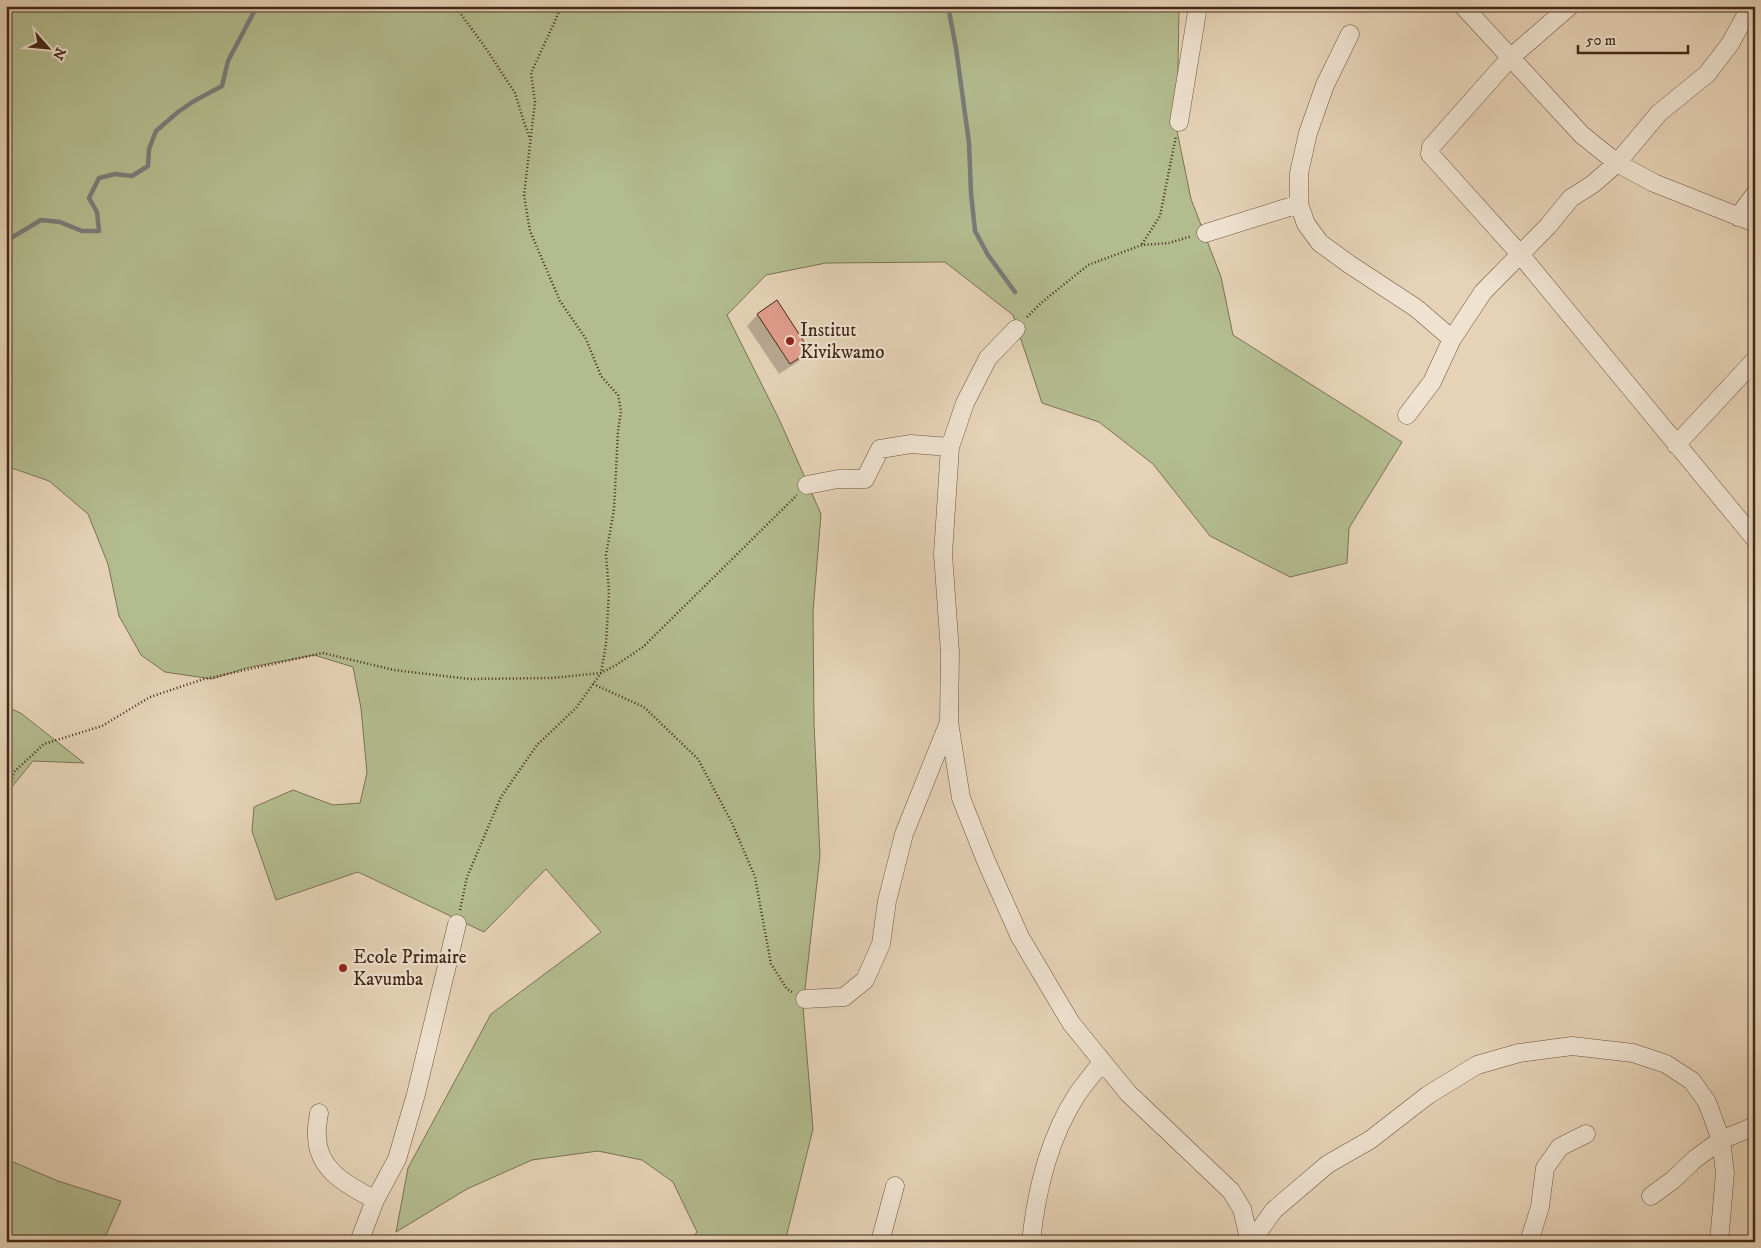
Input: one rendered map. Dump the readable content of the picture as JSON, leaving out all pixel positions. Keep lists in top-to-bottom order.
{
  "places": ["Institut Kivikwamo", "Ecole Primaire Kavumba"],
  "scale_bar": "50 m",
  "north": "bottom right"
}
